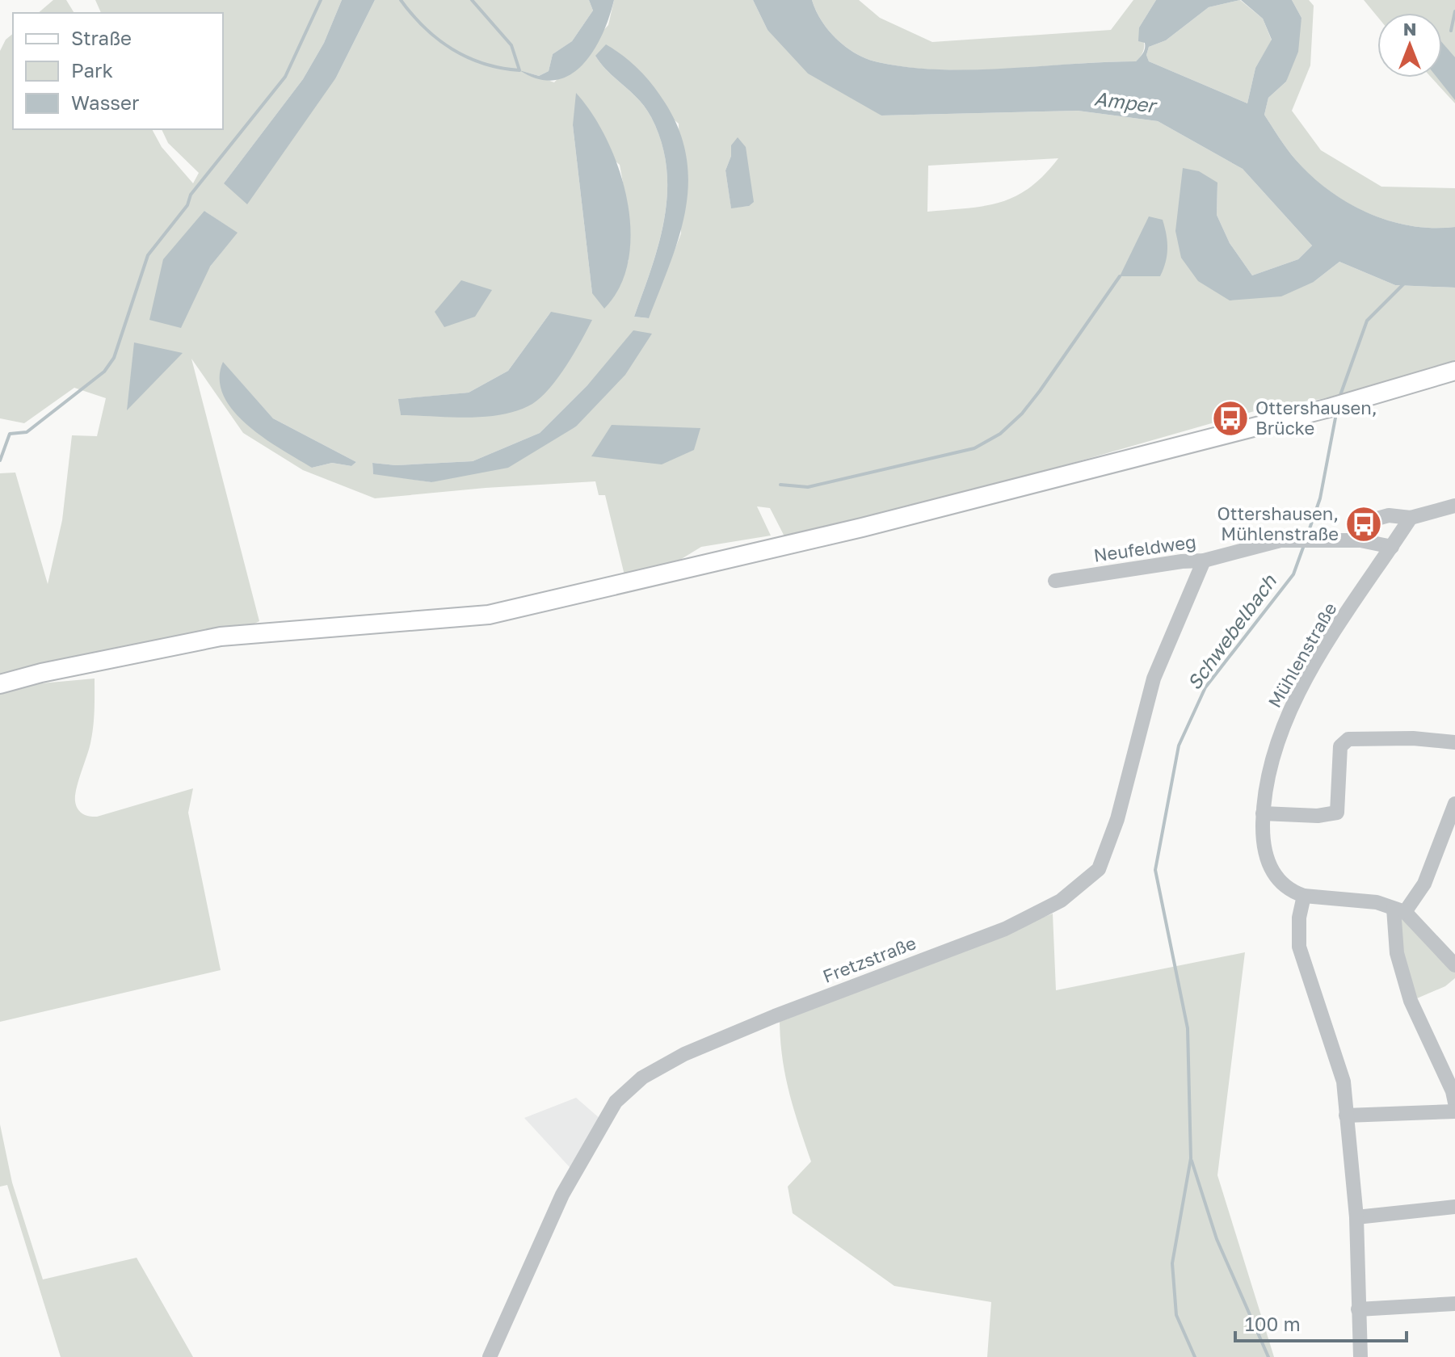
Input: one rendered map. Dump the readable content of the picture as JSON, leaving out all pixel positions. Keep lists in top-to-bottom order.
{
  "streets": {
    "street": ["Neufeldweg", "Mühlenstraße", "Fretzstraße"]
  },
  "crossings": [
    ["Neufeldweg", "Mühlenstraße"],
    ["Neufeldweg", "Fretzstraße"]
  ],
  "water": ["Amper", "Schwebelbach"],
  "places": {
    "bus stop": ["Ottershausen, Brücke", "Ottershausen, Mühlenstraße"]
  },
  "legend": ["Straße", "Park", "Wasser"],
  "scale_bar": "100 m",
  "north": "top"
}
